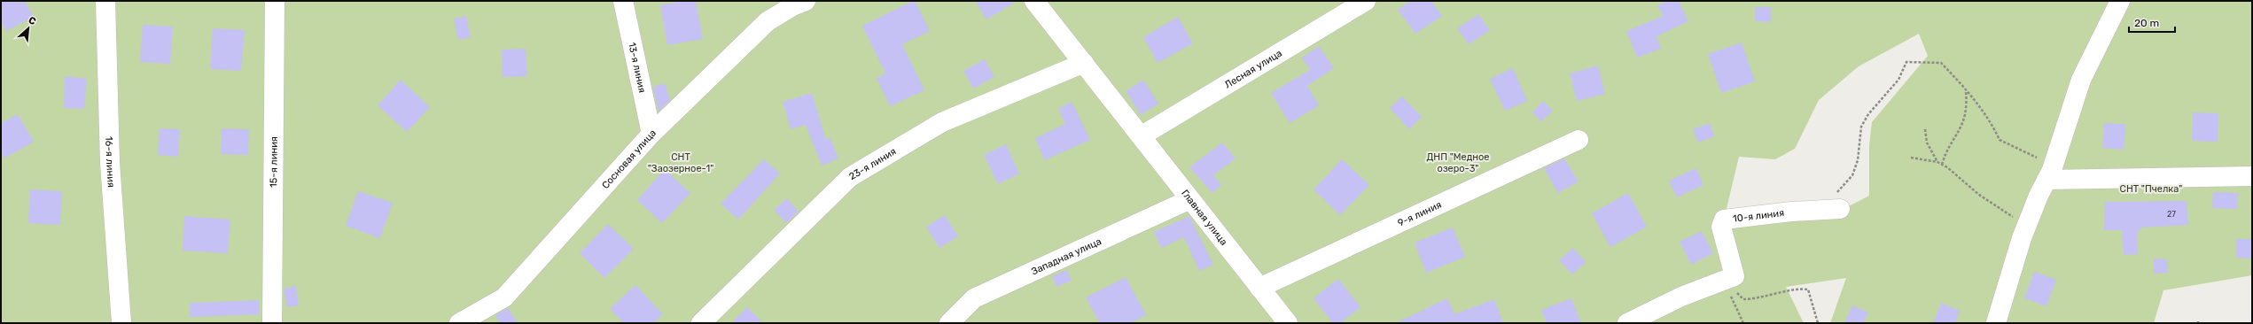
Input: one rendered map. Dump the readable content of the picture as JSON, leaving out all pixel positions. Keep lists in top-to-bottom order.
{
  "streets": {
    "street": [
      "13-я линия",
      "Лесная улица",
      "Сосновая улица",
      "16-я линия",
      "15-я линия",
      "23-я линия",
      "9-я линия",
      "10-я линия",
      "Главная улица",
      "Западная улица"
    ]
  },
  "crossings": [
    ["13-я линия", "Сосновая улица"],
    ["Лесная улица", "Главная улица"],
    ["23-я линия", "Главная улица"],
    ["9-я линия", "Главная улица"],
    ["Главная улица", "Западная улица"]
  ],
  "parks": ["СНТ \"Заозерное-1\"", "ДНП \"Медное озеро-3\"", "СНТ \"Пчелка\""],
  "house_numbers": ["27"],
  "scale_bar": "20 m",
  "north": "top right"
}
